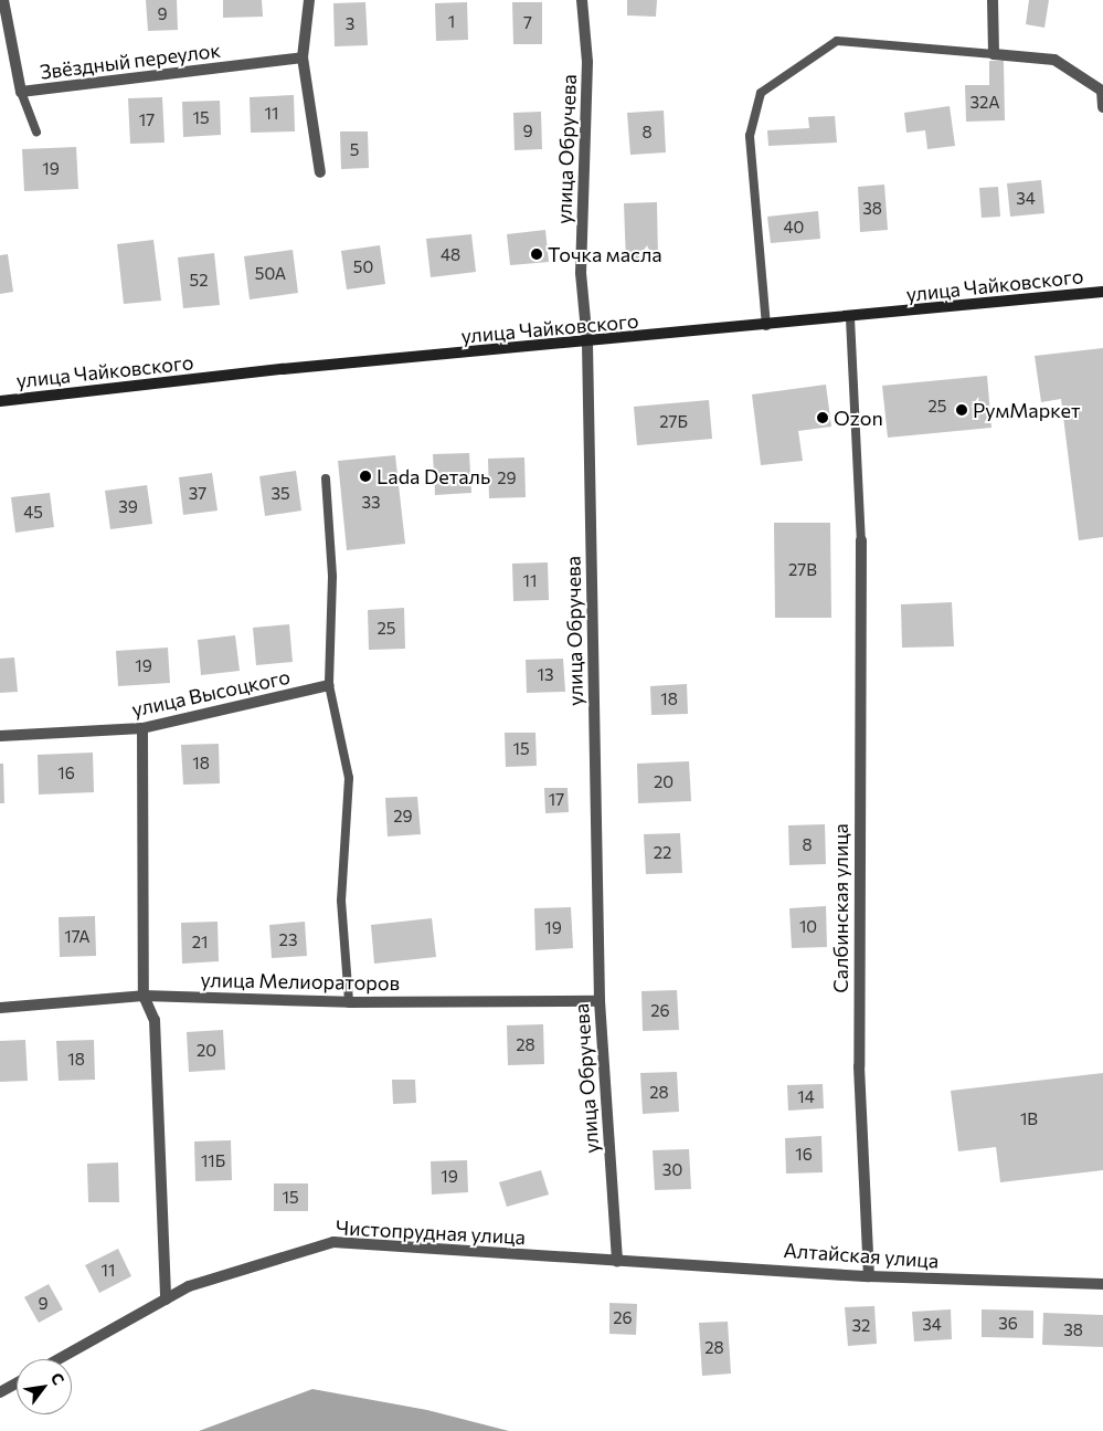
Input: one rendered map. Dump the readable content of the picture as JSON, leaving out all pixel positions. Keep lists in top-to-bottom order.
{
  "streets": {
    "main road": ["улица Чайковского"],
    "street": [
      "Звёздный переулок",
      "улица Обручева",
      "улица Высоцкого",
      "Салбинская улица",
      "улица Мелиораторов",
      "Чистопрудная улица",
      "Алтайская улица"
    ]
  },
  "crossings": [
    ["улица Обручева", "улица Чайковского"],
    ["улица Обручева", "улица Мелиораторов"],
    ["улица Обручева", "Чистопрудная улица"],
    ["улица Обручева", "Алтайская улица"],
    ["Салбинская улица", "Алтайская улица"],
    ["Чистопрудная улица", "Алтайская улица"]
  ],
  "places": [
    "Точка масла",
    "РумМаркет",
    "Ozon",
    "Lada Dеталь"
  ],
  "house_numbers": [
    "9",
    "1",
    "7",
    "3",
    "32А",
    "11",
    "15",
    "17",
    "9",
    "8",
    "5",
    "19",
    "34",
    "38",
    "40",
    "48",
    "50",
    "50А",
    "52",
    "25",
    "27Б",
    "29",
    "37",
    "35",
    "33",
    "39",
    "45",
    "27В",
    "11",
    "25",
    "19",
    "13",
    "18",
    "15",
    "18",
    "16",
    "20",
    "17",
    "29",
    "8",
    "22",
    "10",
    "19",
    "17А",
    "23",
    "21",
    "26",
    "28",
    "20",
    "18",
    "28",
    "14",
    "1В",
    "16",
    "11Б",
    "30",
    "19",
    "15",
    "11",
    "9",
    "26",
    "36",
    "34",
    "32",
    "38",
    "28"
  ],
  "north": "top right"
}
